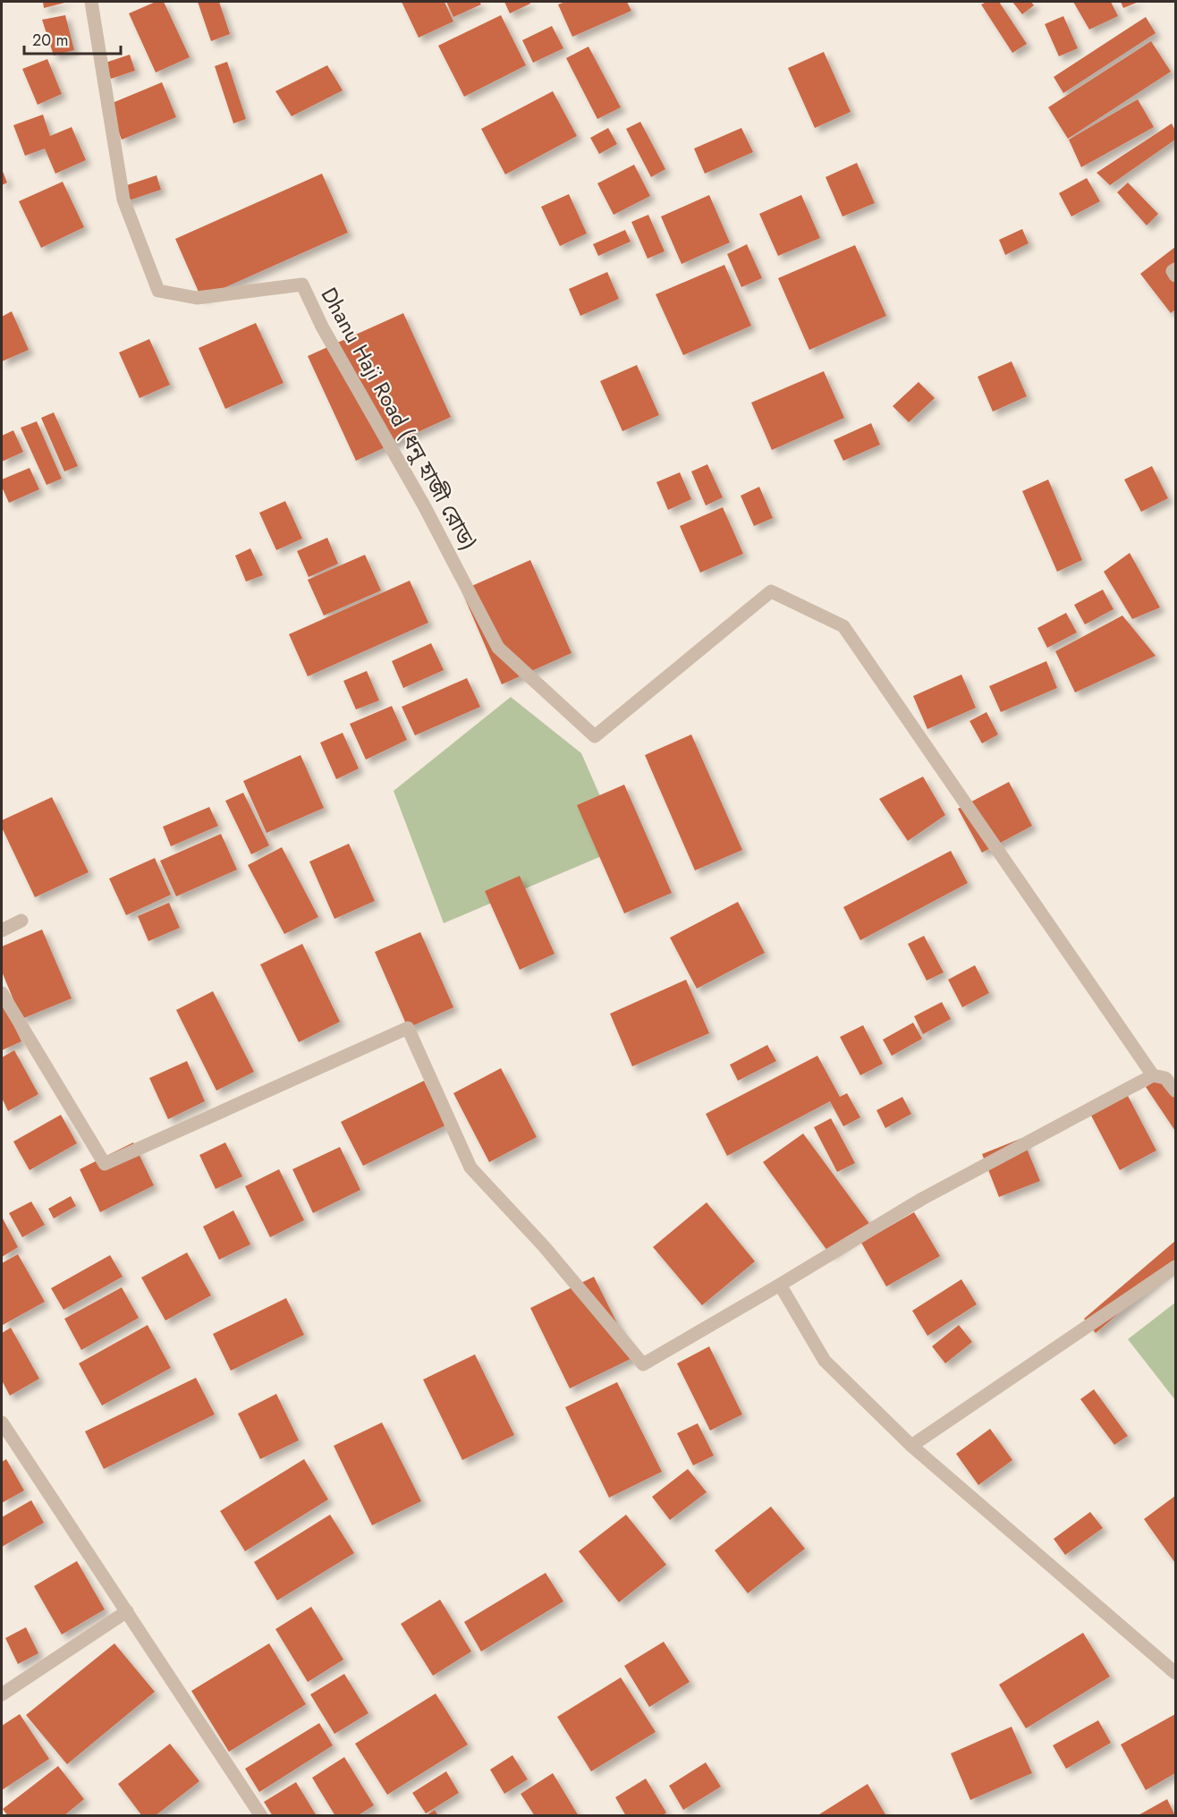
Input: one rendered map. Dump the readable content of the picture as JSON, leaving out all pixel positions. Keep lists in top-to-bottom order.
{
  "streets": {
    "street": ["Dhanu Haji Road (ধনু হাজী রোড)"]
  },
  "scale_bar": "20 m"
}
